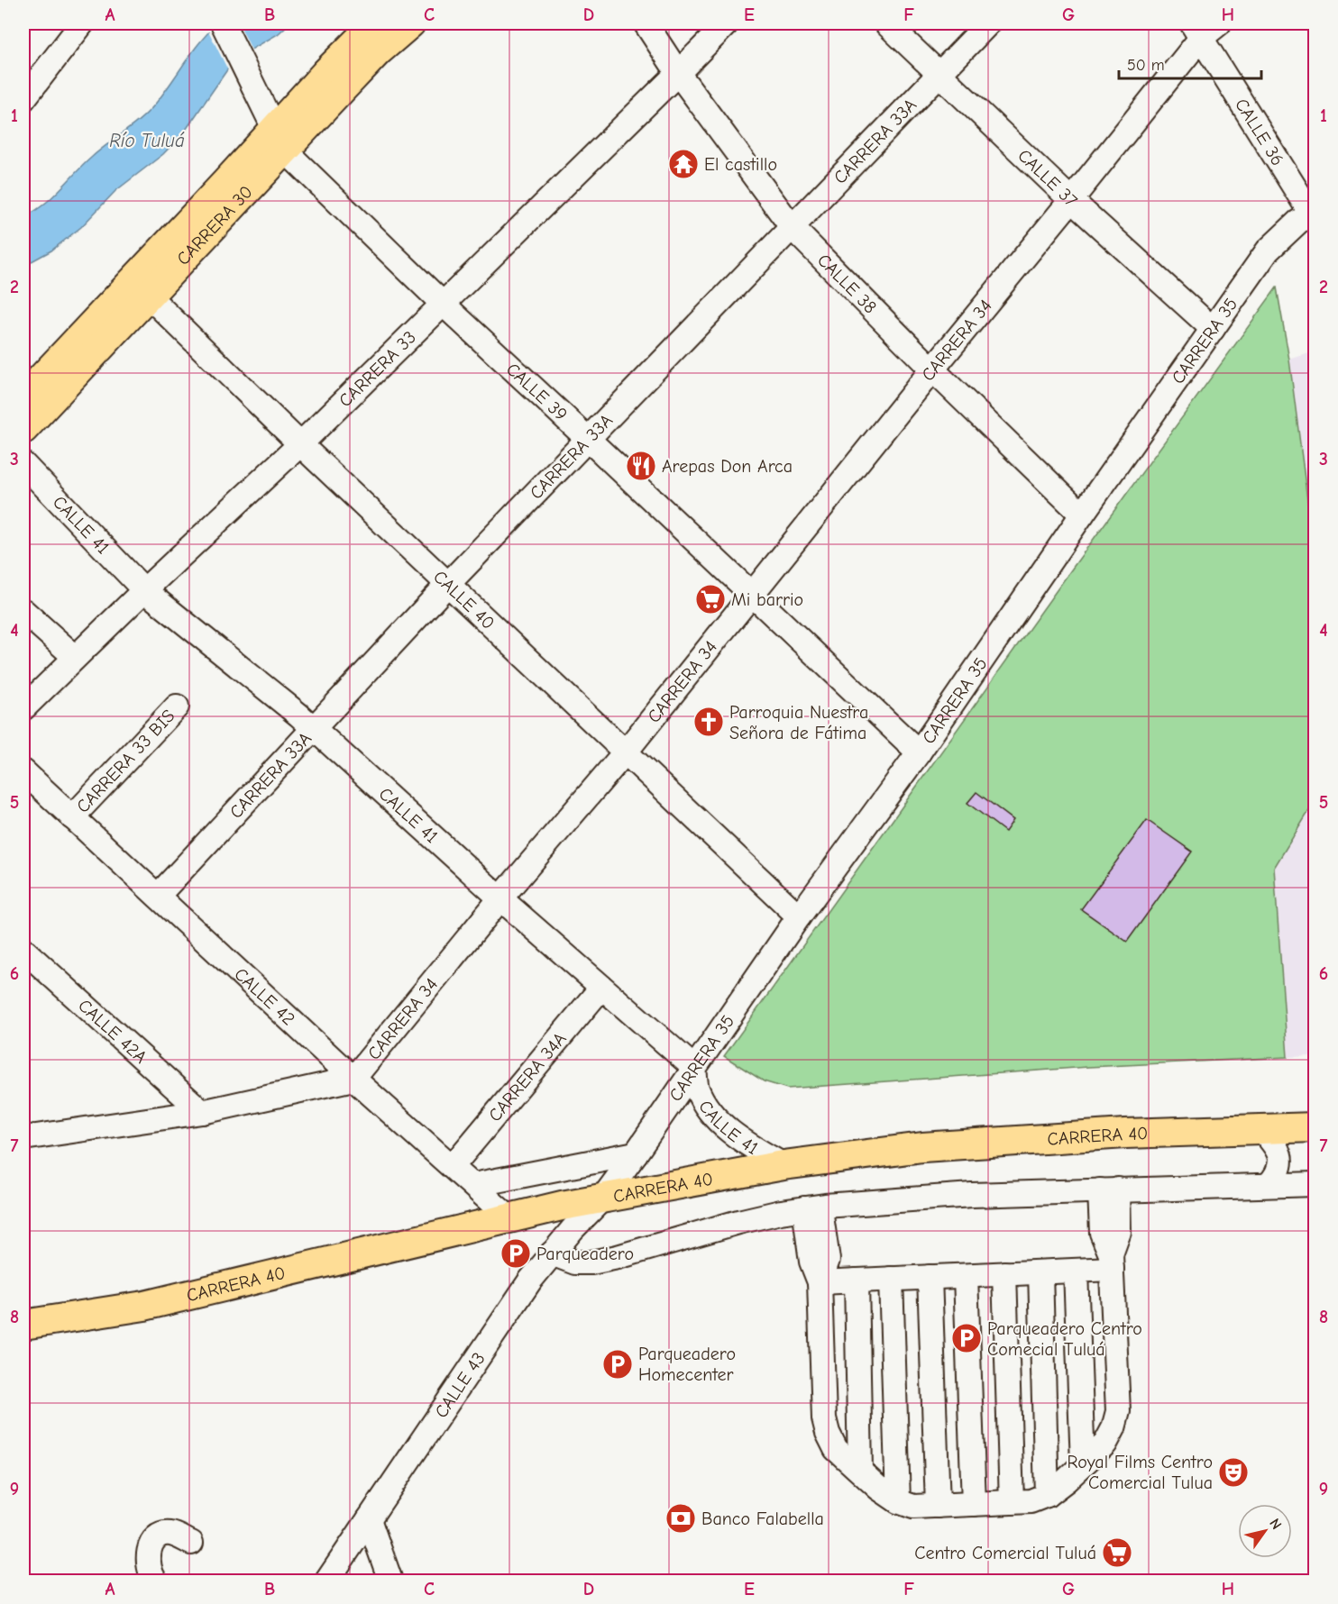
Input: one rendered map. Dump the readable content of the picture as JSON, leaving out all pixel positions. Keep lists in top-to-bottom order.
{
  "streets": {
    "main road": ["CARRERA 30", "CARRERA 40"],
    "street": [
      "CALLE 36",
      "CARRERA 33A",
      "CALLE 37",
      "CALLE 38",
      "CARRERA 34",
      "CARRERA 35",
      "CARRERA 33",
      "CALLE 39",
      "CALLE 41",
      "CALLE 40",
      "CARRERA 33 BIS",
      "CALLE 42",
      "CALLE 42A",
      "CARRERA 34A",
      "CALLE 43"
    ]
  },
  "crossings": [
    ["CALLE 36", "CARRERA 34"],
    ["CALLE 36", "CARRERA 35"],
    ["CARRERA 33A", "CALLE 37"],
    ["CARRERA 33A", "CALLE 38"],
    ["CARRERA 33A", "CALLE 39"],
    ["CARRERA 33A", "CALLE 41"],
    ["CARRERA 33A", "CALLE 40"],
    ["CARRERA 33A", "CALLE 42"],
    ["CALLE 37", "CARRERA 34"],
    ["CALLE 37", "CARRERA 35"],
    ["CARRERA 30", "CALLE 39"],
    ["CARRERA 30", "CALLE 40"],
    ["CALLE 38", "CARRERA 34"],
    ["CALLE 38", "CARRERA 35"],
    ["CALLE 38", "CARRERA 33"],
    ["CARRERA 34", "CALLE 39"],
    ["CARRERA 34", "CALLE 41"],
    ["CARRERA 34", "CALLE 40"],
    ["CARRERA 34", "CALLE 42"],
    ["CARRERA 35", "CALLE 39"],
    ["CARRERA 35", "CALLE 41"],
    ["CARRERA 35", "CALLE 40"],
    ["CARRERA 35", "CARRERA 40"],
    ["CARRERA 35", "CALLE 43"],
    ["CARRERA 33", "CALLE 39"],
    ["CARRERA 33", "CALLE 41"],
    ["CARRERA 33", "CALLE 40"],
    ["CALLE 41", "CARRERA 34A"],
    ["CALLE 41", "CARRERA 40"],
    ["CARRERA 33 BIS", "CALLE 42"],
    ["CALLE 42", "CARRERA 34A"],
    ["CALLE 42", "CARRERA 40"],
    ["CARRERA 40", "CALLE 43"]
  ],
  "water": ["Río Tuluá"],
  "places": {
    "temple": ["El castillo"],
    "restaurant": ["Arepas Don Arca"],
    "supermarket": ["Mi barrio", "Centro Comercial Tuluá"],
    "church": ["Parroquia Nuestra Señora de Fátima"],
    "parking": ["Parqueadero", "Parqueadero Centro Comecial Tuluá", "Parqueadero Homecenter"],
    "theatre": ["Royal Films Centro Comercial Tulua"],
    "bank": ["Banco Falabella"]
  },
  "scale_bar": "50 m",
  "north": "top right",
  "grid": {
    "columns": [
      "A",
      "B",
      "C",
      "D",
      "E",
      "F",
      "G",
      "H"
    ],
    "rows": [
      "1",
      "2",
      "3",
      "4",
      "5",
      "6",
      "7",
      "8",
      "9"
    ]
  }
}
